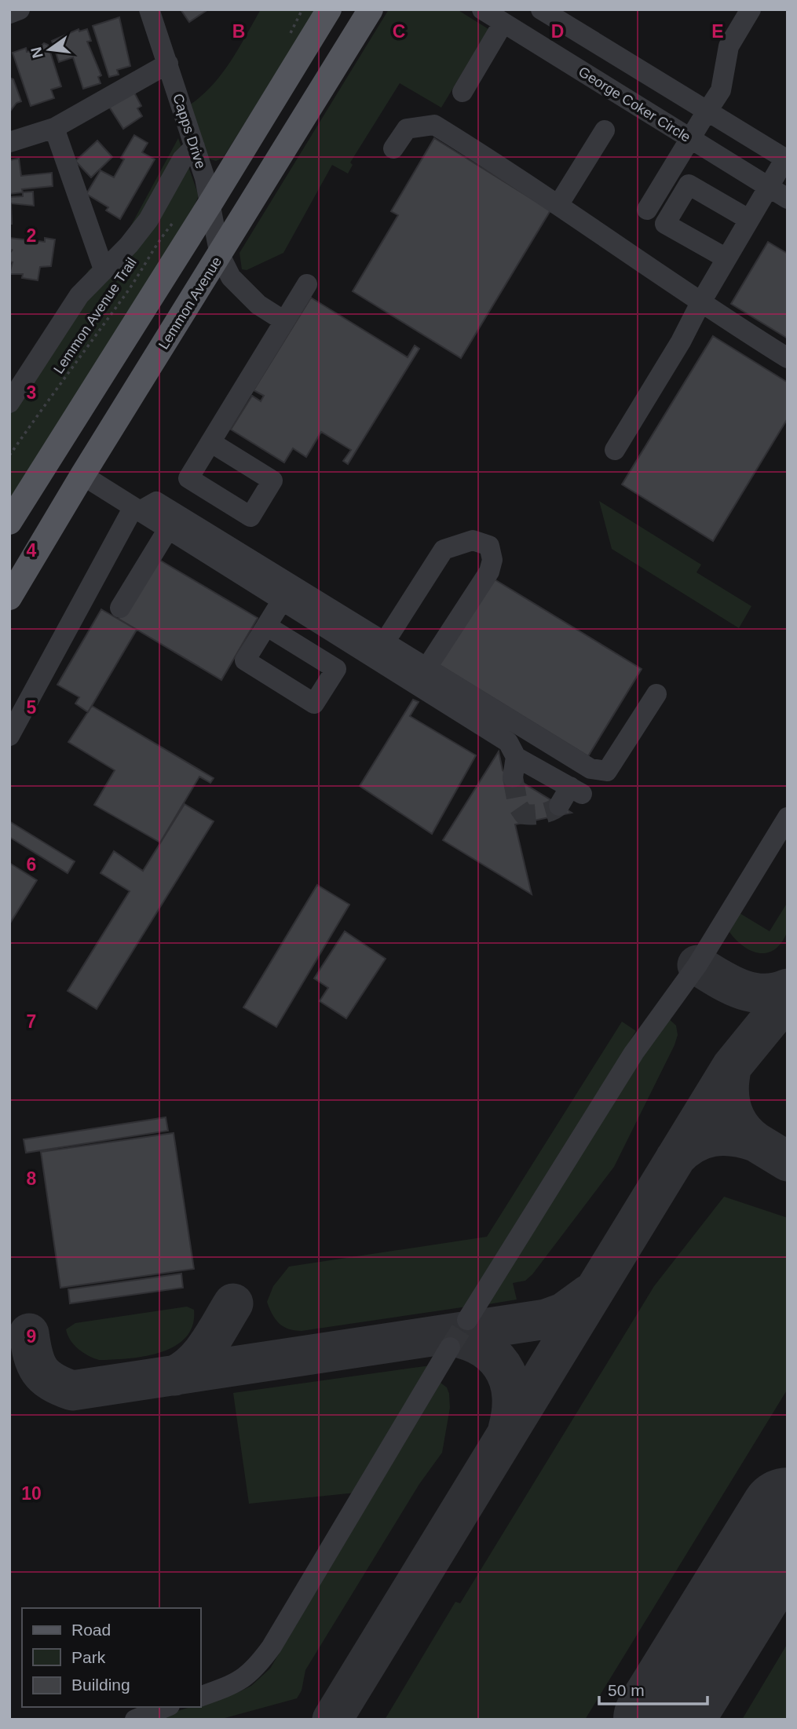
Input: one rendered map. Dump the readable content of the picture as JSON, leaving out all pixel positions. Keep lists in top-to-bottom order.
{
  "streets": {
    "main road": ["Lemmon Avenue"],
    "street": ["George Coker Circle", "Capps Drive"],
    "path": ["Lemmon Avenue Trail"]
  },
  "crossings": [
    ["Capps Drive", "Lemmon Avenue"]
  ],
  "legend": ["Road", "Park", "Building"],
  "scale_bar": "50 m",
  "north": "left",
  "grid": {
    "columns": [
      "B",
      "C",
      "D",
      "E"
    ],
    "rows": [
      "2",
      "3",
      "4",
      "5",
      "6",
      "7",
      "8",
      "9",
      "10"
    ]
  }
}
